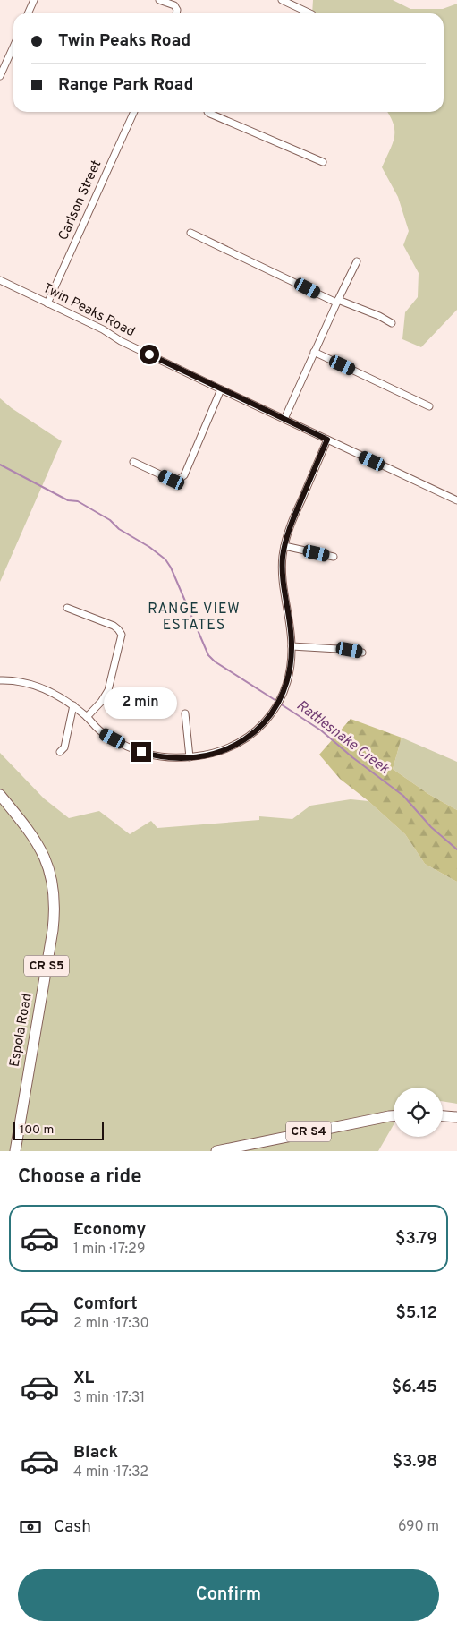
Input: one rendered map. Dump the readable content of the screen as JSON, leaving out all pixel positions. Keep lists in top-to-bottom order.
{
  "streets": {
    "main road": ["CR S5", "Espola Road", "CR S4"],
    "street": ["Carlson Street", "Twin Peaks Road"]
  },
  "crossings": [
    ["Carlson Street", "Twin Peaks Road"]
  ],
  "districts": ["RANGE VIEW ESTATES"],
  "water": ["Rattlesnake Creek"],
  "scale_bar": "100 m",
  "page": {
    "banner": ["Twin Peaks Road", "Range Park Road"],
    "bubble": "2 min",
    "scale": "100 m",
    "heading": "Choose a ride",
    "list": [
      {
        "name": "Economy",
        "note": "1 min · 17:29",
        "value": "$3.79"
      },
      {
        "name": "Comfort",
        "note": "2 min · 17:30",
        "value": "$5.12"
      },
      {
        "name": "XL",
        "note": "3 min · 17:31",
        "value": "$6.45"
      },
      {
        "name": "Black",
        "note": "4 min · 17:32",
        "value": "$3.98"
      }
    ],
    "pay": ["Cash", "690 m"],
    "buttons": "Confirm"
  }
}
